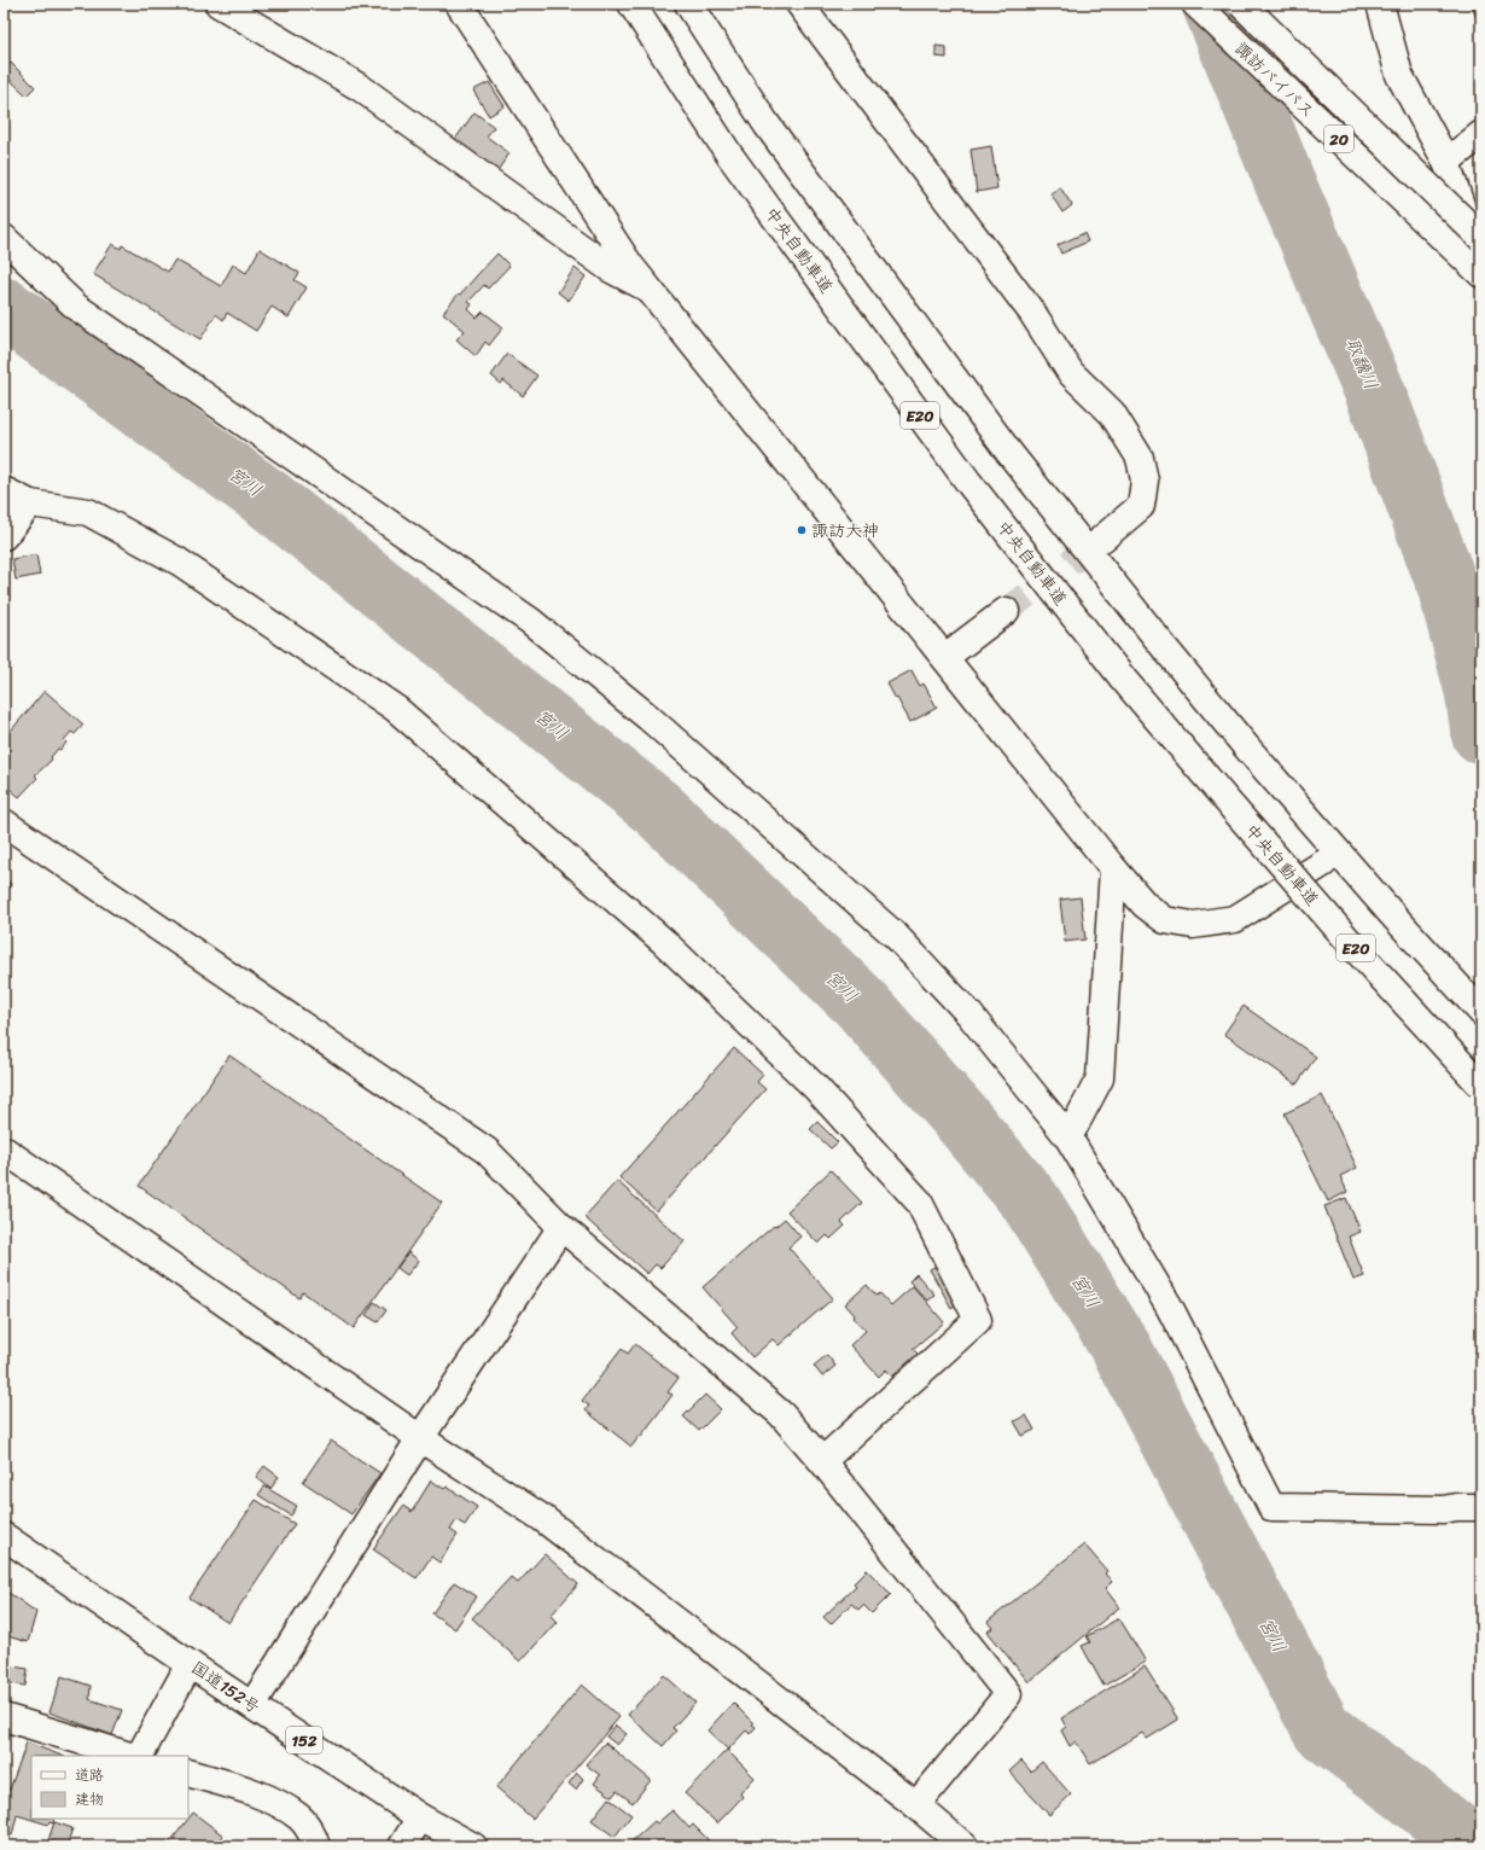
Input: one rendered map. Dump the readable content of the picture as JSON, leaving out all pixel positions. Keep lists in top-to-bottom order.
{
  "streets": {
    "main road": [
      "諏訪バイパス",
      "20",
      "中央自動車道",
      "E20",
      "国道152号",
      "152"
    ]
  },
  "water": ["取飜川", "宮川"],
  "places": ["諏訪大神"],
  "legend": ["道路", "建物"]
}
